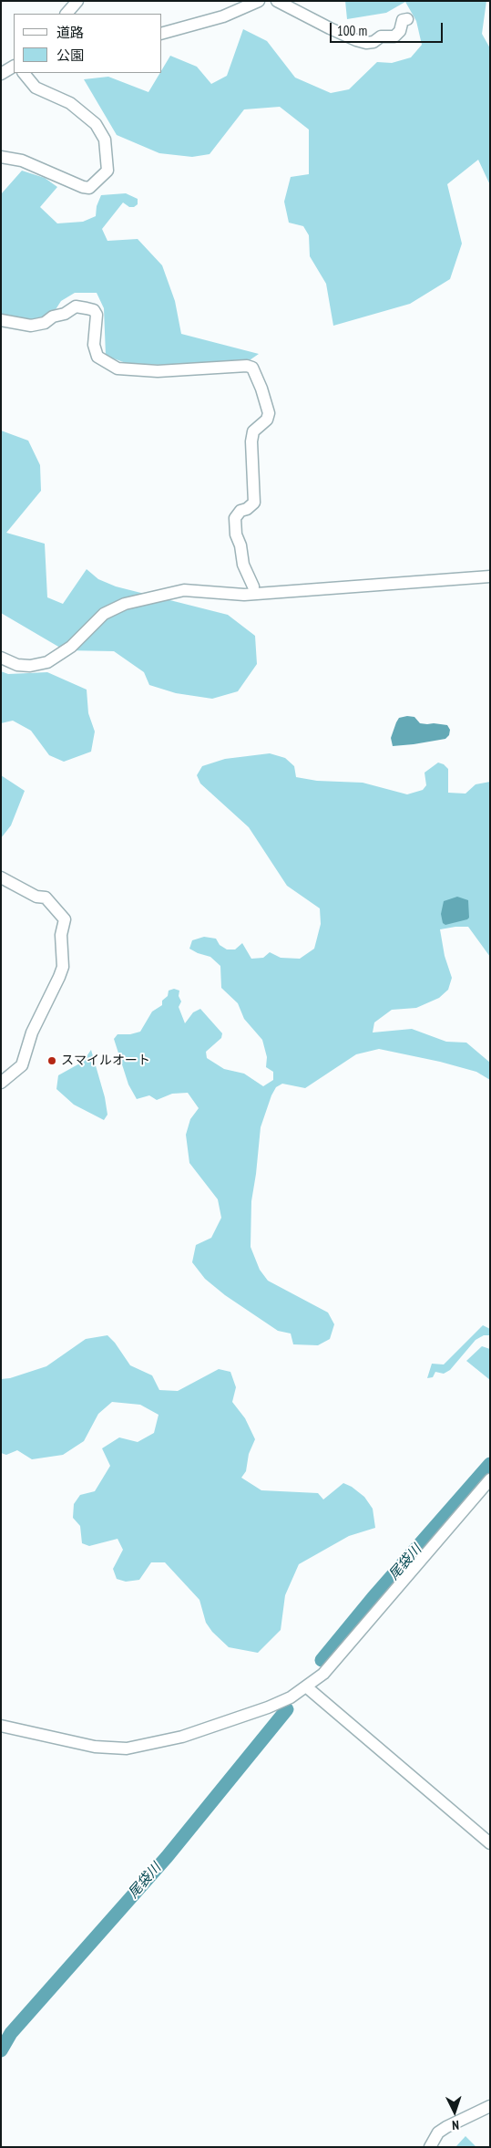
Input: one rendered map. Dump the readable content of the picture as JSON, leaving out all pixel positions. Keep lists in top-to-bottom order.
{
  "water": ["尾袋川"],
  "places": ["スマイルオート"],
  "legend": ["道路", "公園"],
  "scale_bar": "100 m",
  "north": "bottom"
}
